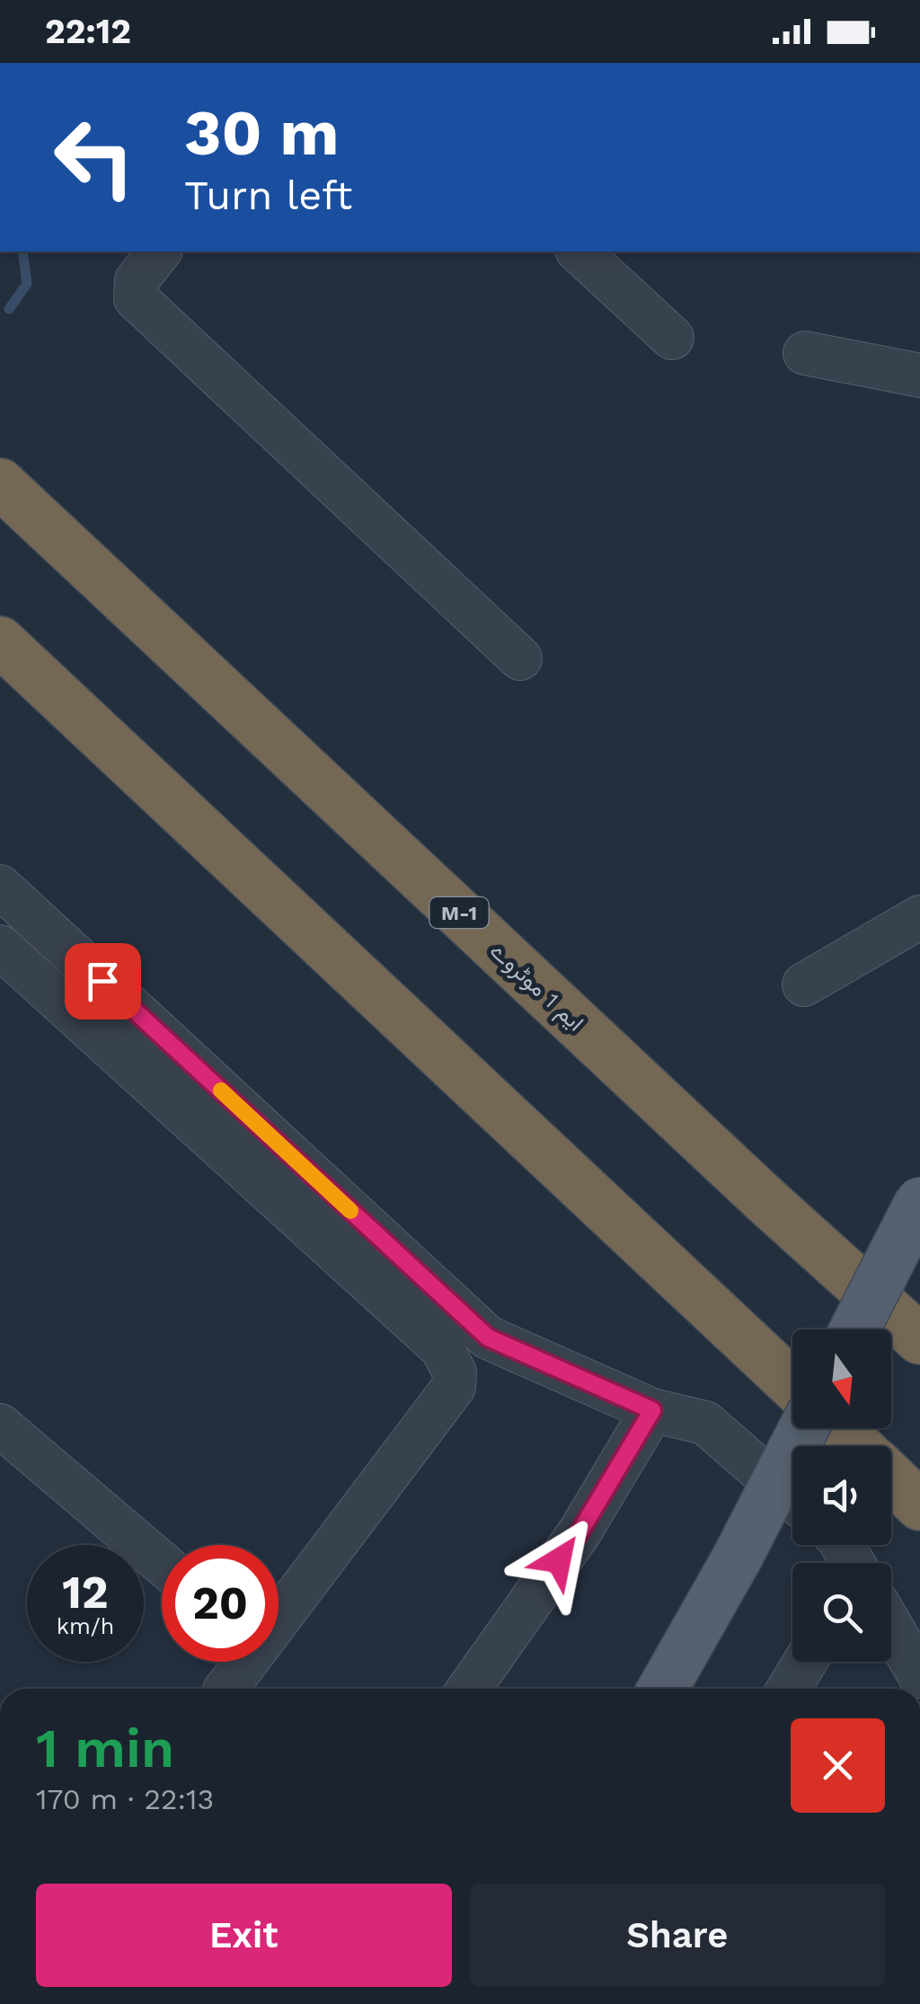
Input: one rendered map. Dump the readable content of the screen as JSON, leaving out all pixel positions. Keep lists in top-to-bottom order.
{
  "streets": {
    "highway": ["M-1", "ایم 1 موٹروے"]
  },
  "north": "bottom",
  "page": {
    "status": "22:12",
    "turn": ["30 m", "Turn left"],
    "speed": "12 km/h",
    "limit": "20",
    "heading": ["1 min", "170 m · 22:13"],
    "buttons": ["Exit", "Share"]
  }
}
